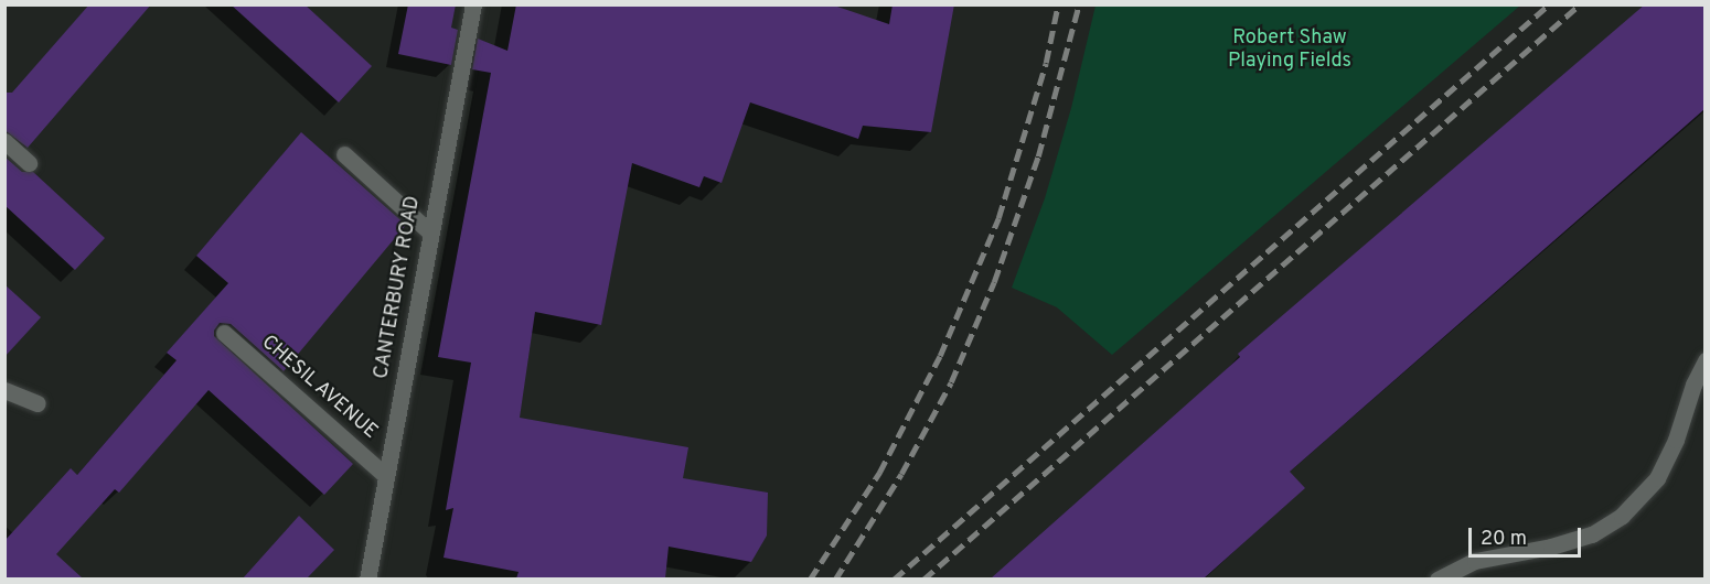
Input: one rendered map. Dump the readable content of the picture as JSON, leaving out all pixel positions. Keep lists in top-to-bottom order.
{
  "streets": {
    "street": ["CANTERBURY ROAD", "CHESIL AVENUE"]
  },
  "crossings": [
    ["CANTERBURY ROAD", "CHESIL AVENUE"]
  ],
  "parks": ["Robert Shaw Playing Fields"],
  "scale_bar": "20 m"
}
